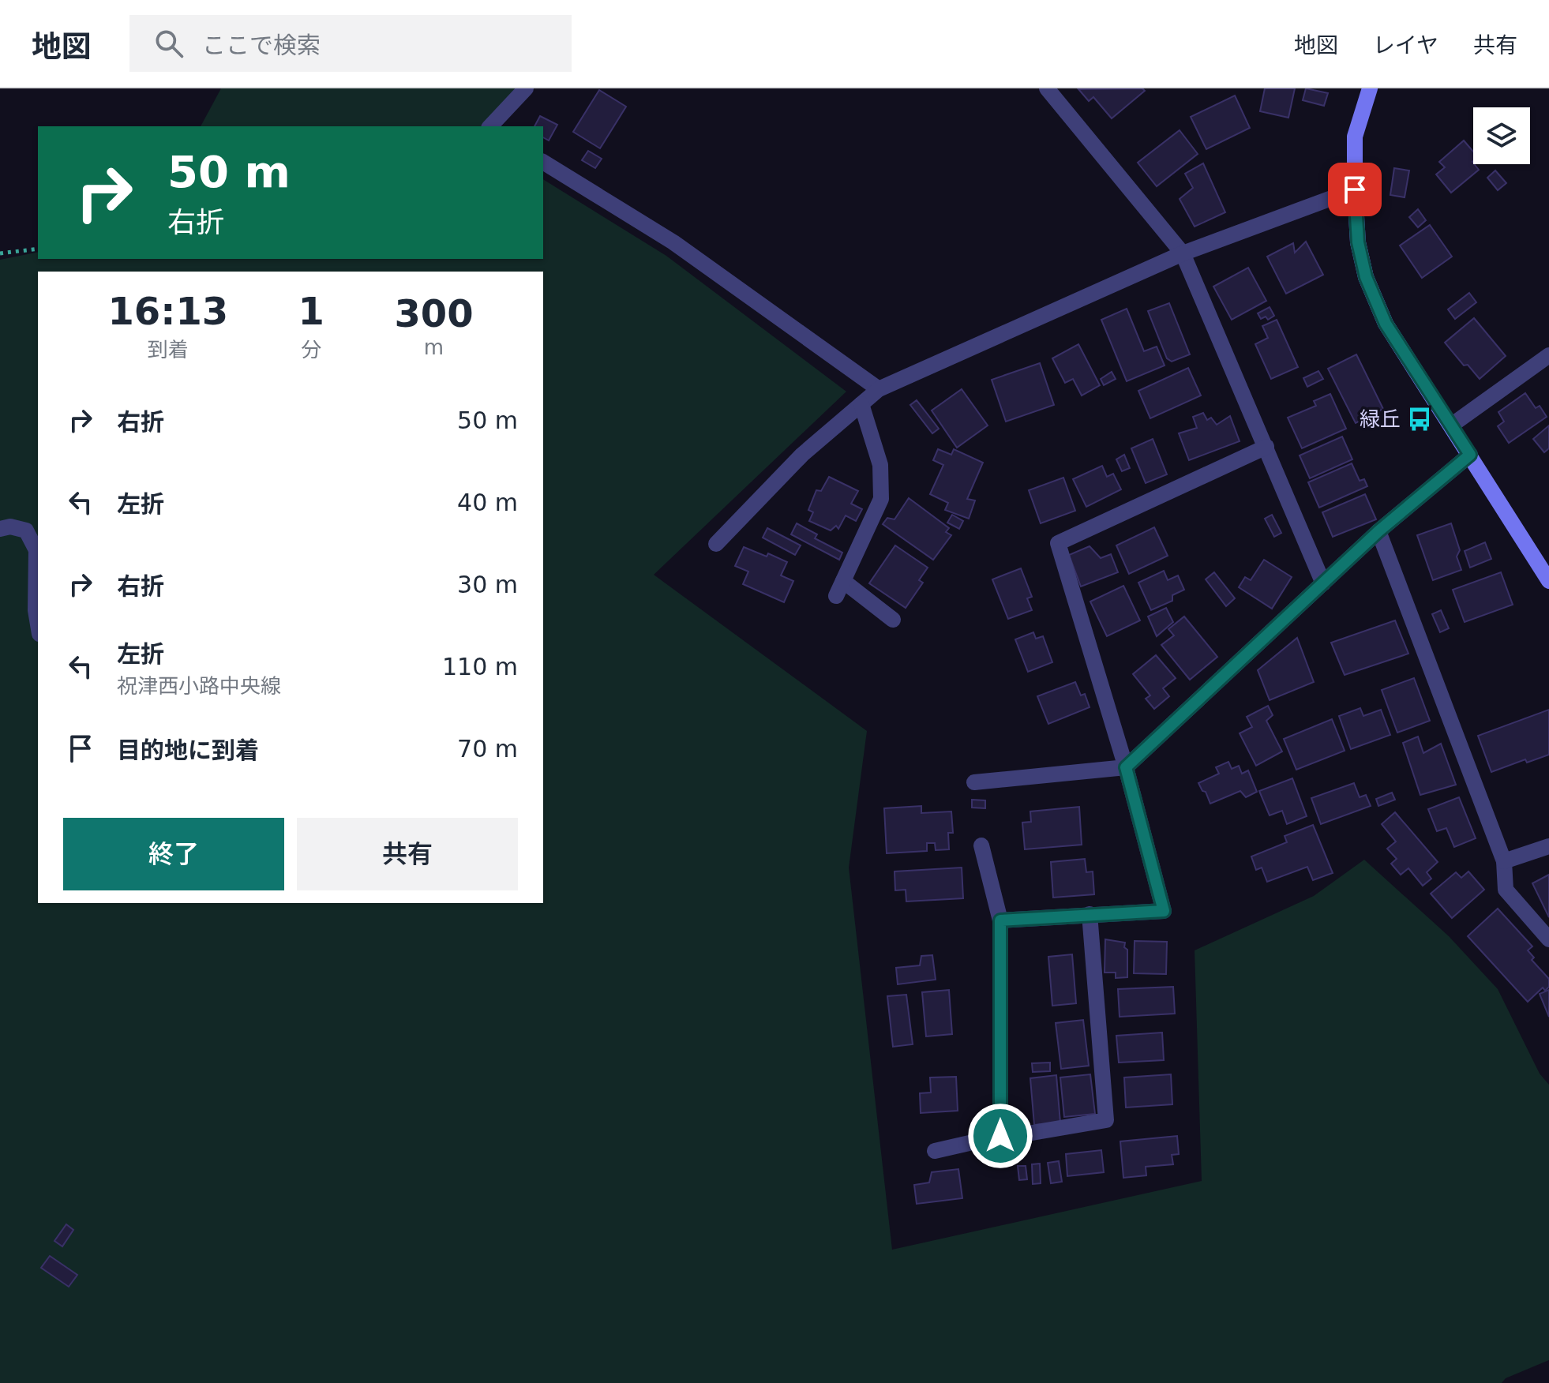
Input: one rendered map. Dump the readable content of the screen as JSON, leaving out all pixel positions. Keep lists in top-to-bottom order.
{
  "places": {
    "bus stop": ["緑丘"]
  },
  "page": {
    "header": "地図",
    "search": "ここで検索",
    "nav": ["地図", "レイヤ", "共有"],
    "turn": ["50 m", "右折"],
    "eta": [
      "16:13",
      "到着",
      "1",
      "分",
      "300",
      "m"
    ],
    "list": [
      {
        "name": "右折",
        "value": "50 m"
      },
      {
        "name": "左折",
        "value": "40 m"
      },
      {
        "name": "右折",
        "value": "30 m"
      },
      {
        "name": "左折",
        "note": "祝津西小路中央線",
        "value": "110 m"
      },
      {
        "name": "目的地に到着",
        "value": "70 m"
      }
    ],
    "buttons": ["終了", "共有"]
  }
}
